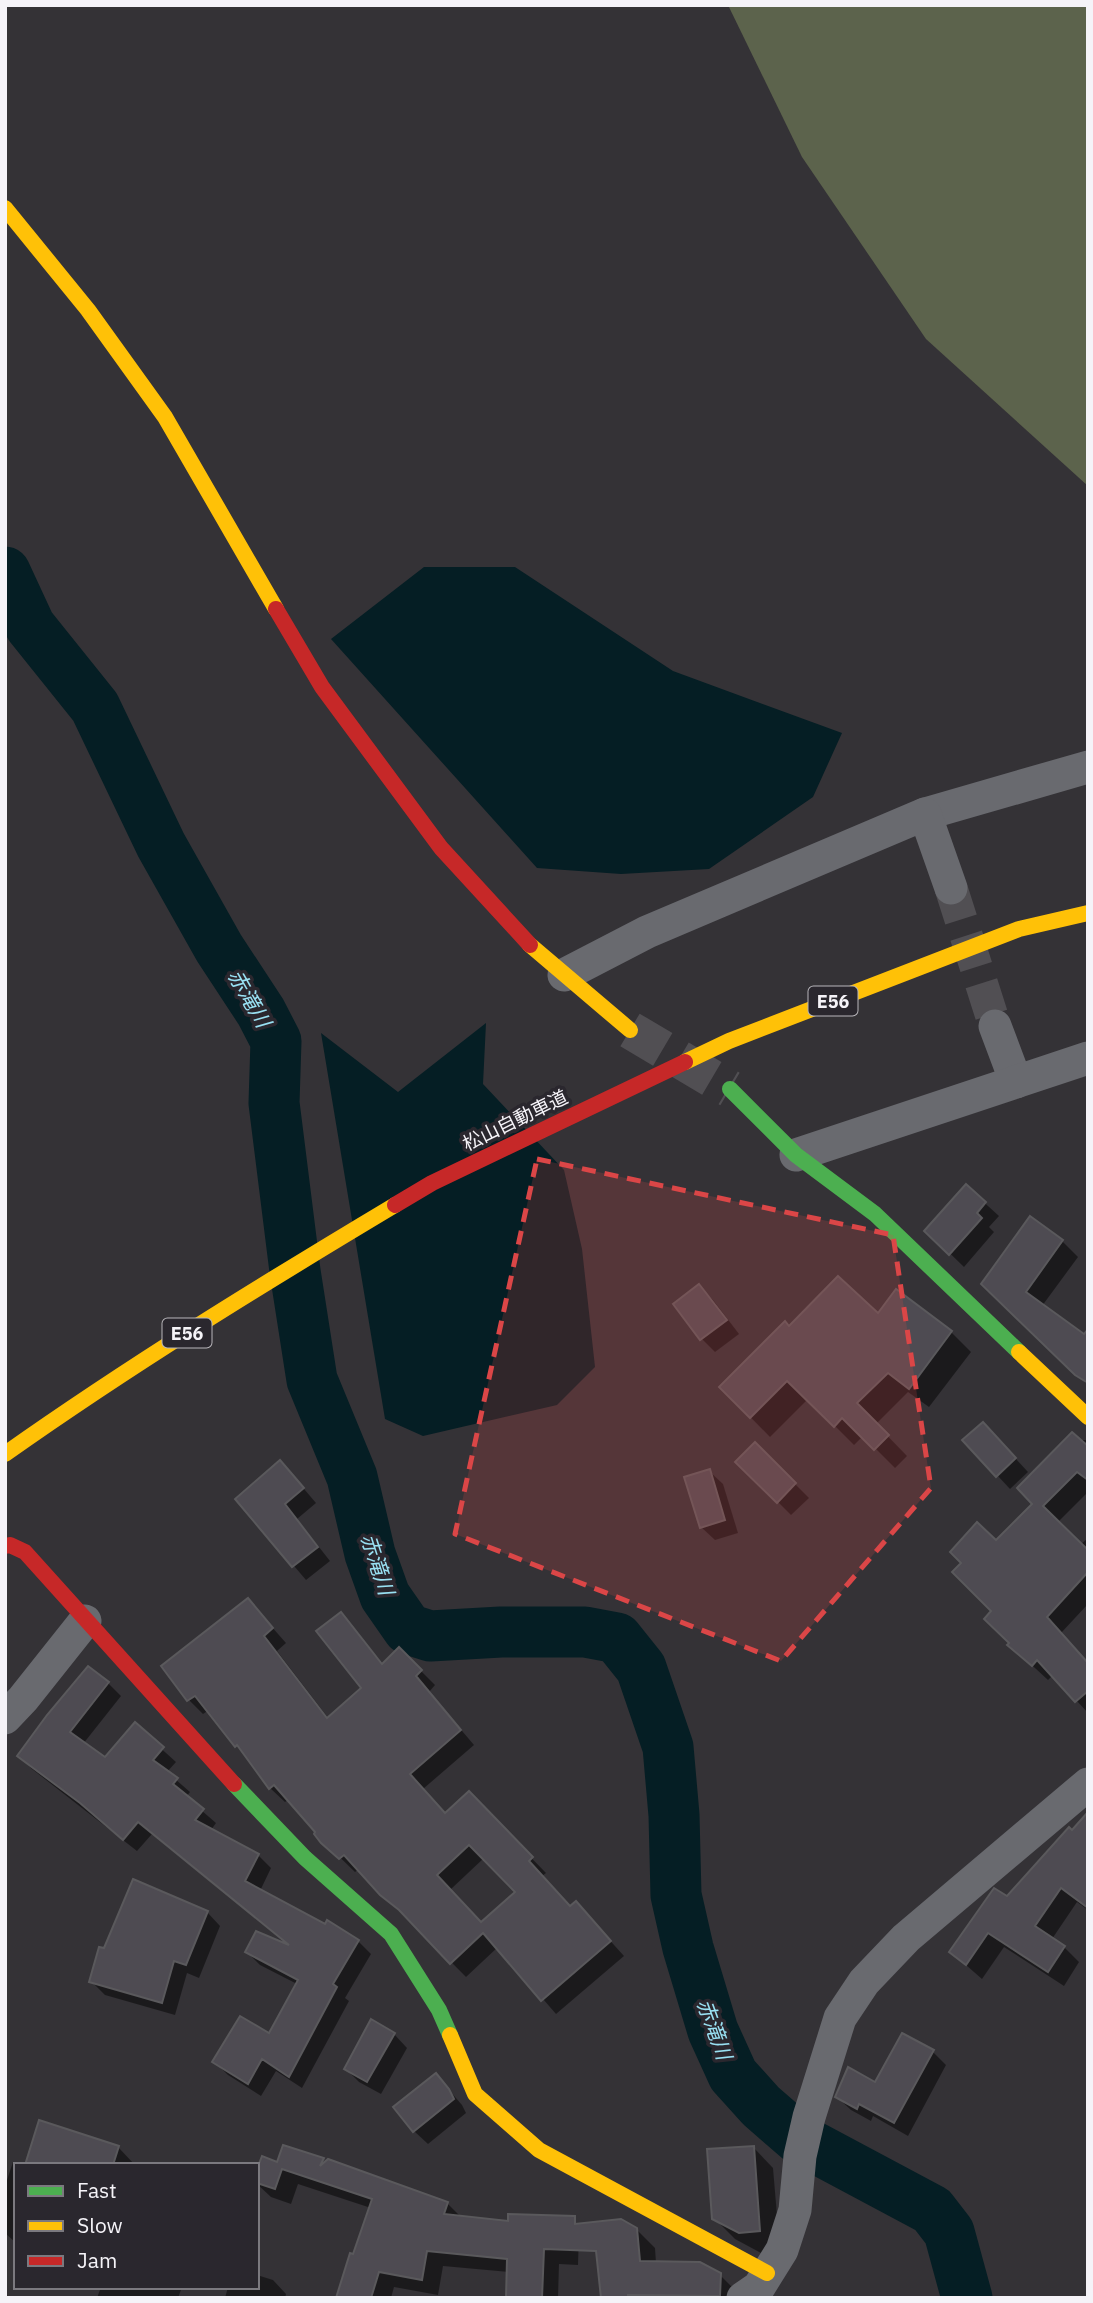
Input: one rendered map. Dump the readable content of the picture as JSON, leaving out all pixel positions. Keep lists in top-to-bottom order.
{
  "streets": {
    "main road": ["E56", "松山自動車道"]
  },
  "water": ["赤滝川"],
  "legend": ["Fast", "Slow", "Jam"]
}
